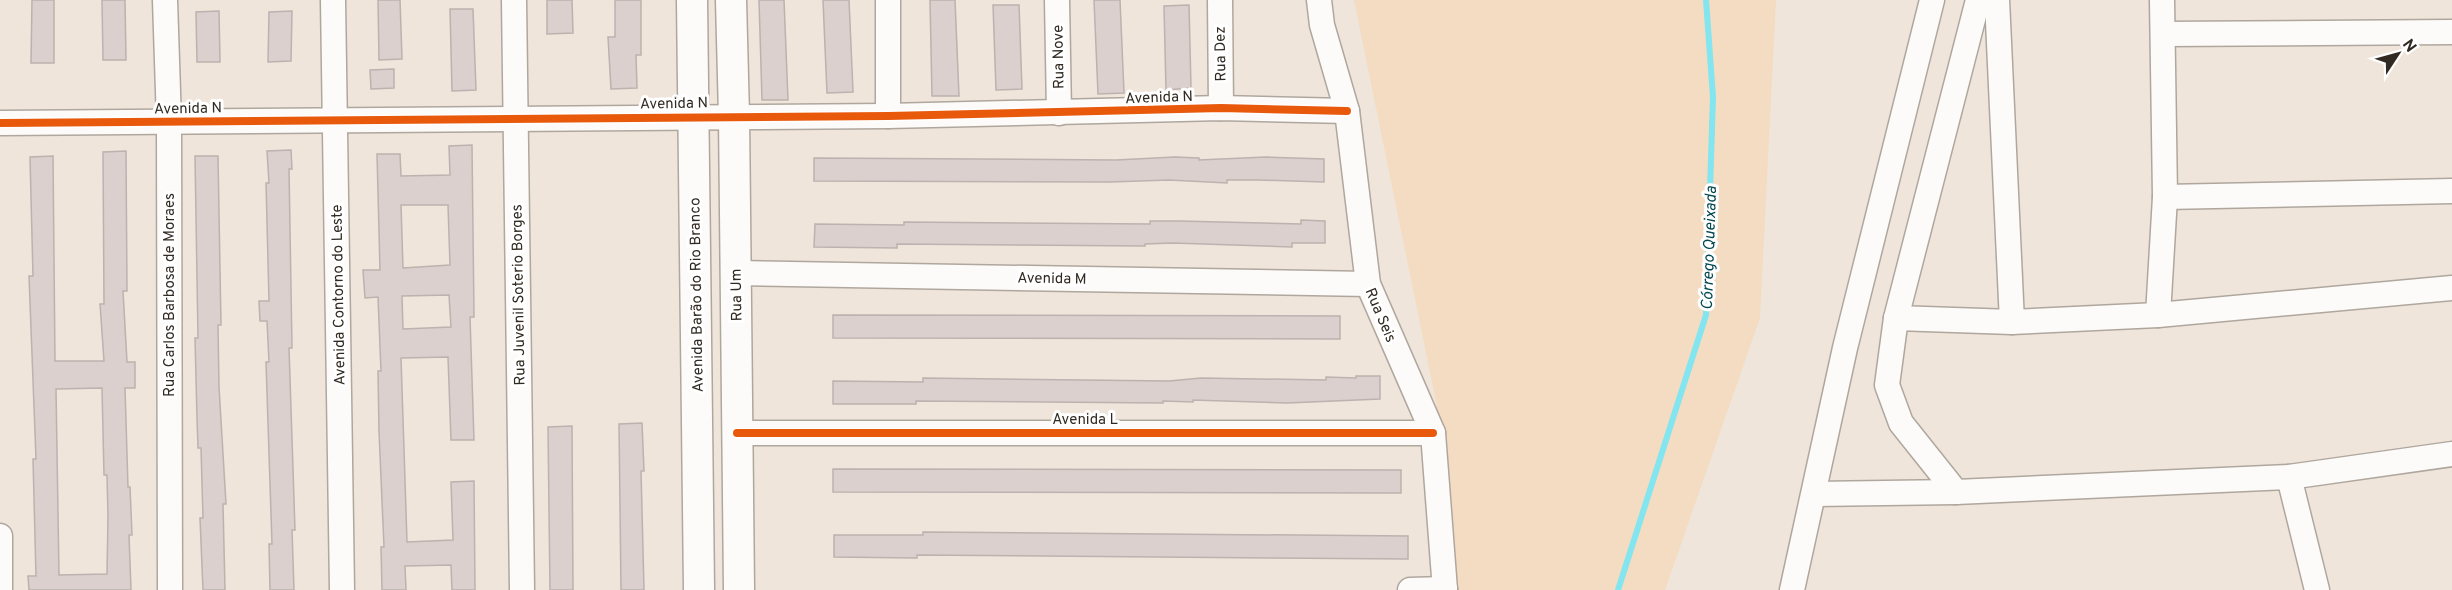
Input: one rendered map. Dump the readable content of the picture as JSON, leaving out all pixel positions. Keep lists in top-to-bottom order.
{
  "streets": {
    "street": [
      "Rua Dez",
      "Rua Nove",
      "Avenida N",
      "Avenida M",
      "Rua Carlos Barbosa de Moraes",
      "Avenida Contorno do Leste",
      "Rua Juvenil Soterio Borges",
      "Avenida Barão do Rio Branco",
      "Rua Um",
      "Rua Seis",
      "Avenida L"
    ]
  },
  "crossings": [
    ["Rua Dez", "Avenida N"],
    ["Rua Nove", "Avenida N"],
    ["Avenida N", "Rua Carlos Barbosa de Moraes"],
    ["Avenida N", "Avenida Contorno do Leste"],
    ["Avenida N", "Rua Juvenil Soterio Borges"],
    ["Avenida N", "Avenida Barão do Rio Branco"],
    ["Avenida N", "Rua Um"],
    ["Avenida N", "Rua Seis"],
    ["Avenida M", "Rua Um"],
    ["Avenida M", "Rua Seis"],
    ["Rua Um", "Avenida L"],
    ["Rua Seis", "Avenida L"]
  ],
  "water": ["Córrego Queixada"],
  "north": "top right"
}
